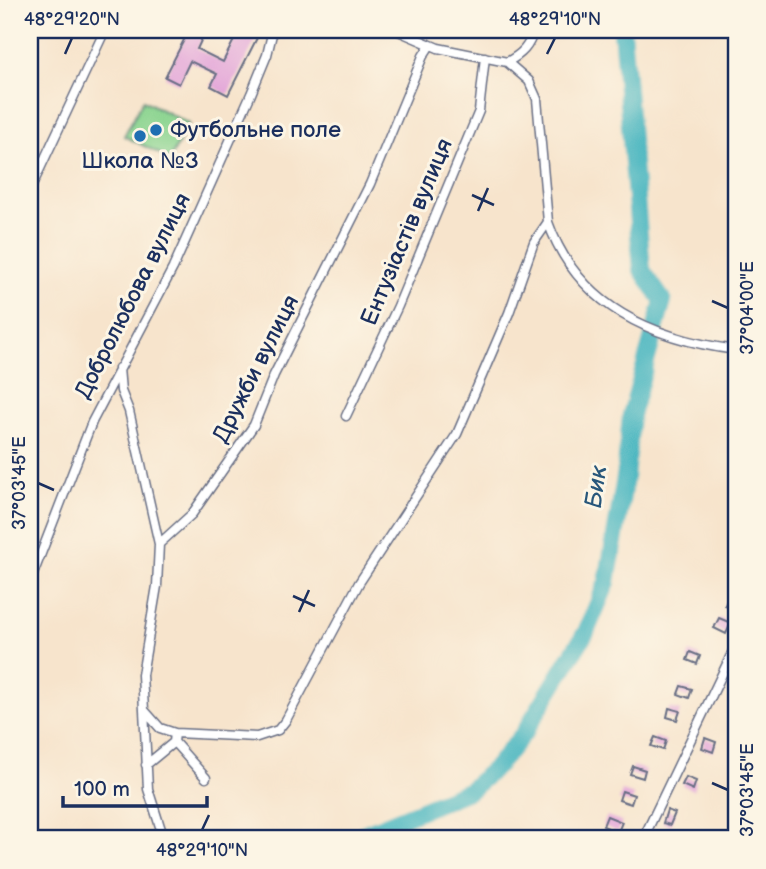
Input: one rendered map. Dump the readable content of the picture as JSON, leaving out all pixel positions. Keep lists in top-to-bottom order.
{
  "streets": {
    "street": ["Ентузіастів вулиця", "Добролюбова вулиця", "Дружби вулиця"]
  },
  "water": ["Бик"],
  "places": ["Футбольне поле", "Школа №3"],
  "scale_bar": "100 m",
  "coordinates": [
    "48°29'20\"N",
    "48°29'10\"N",
    "37°04'00\"E",
    "37°03'45\"E"
  ]
}
